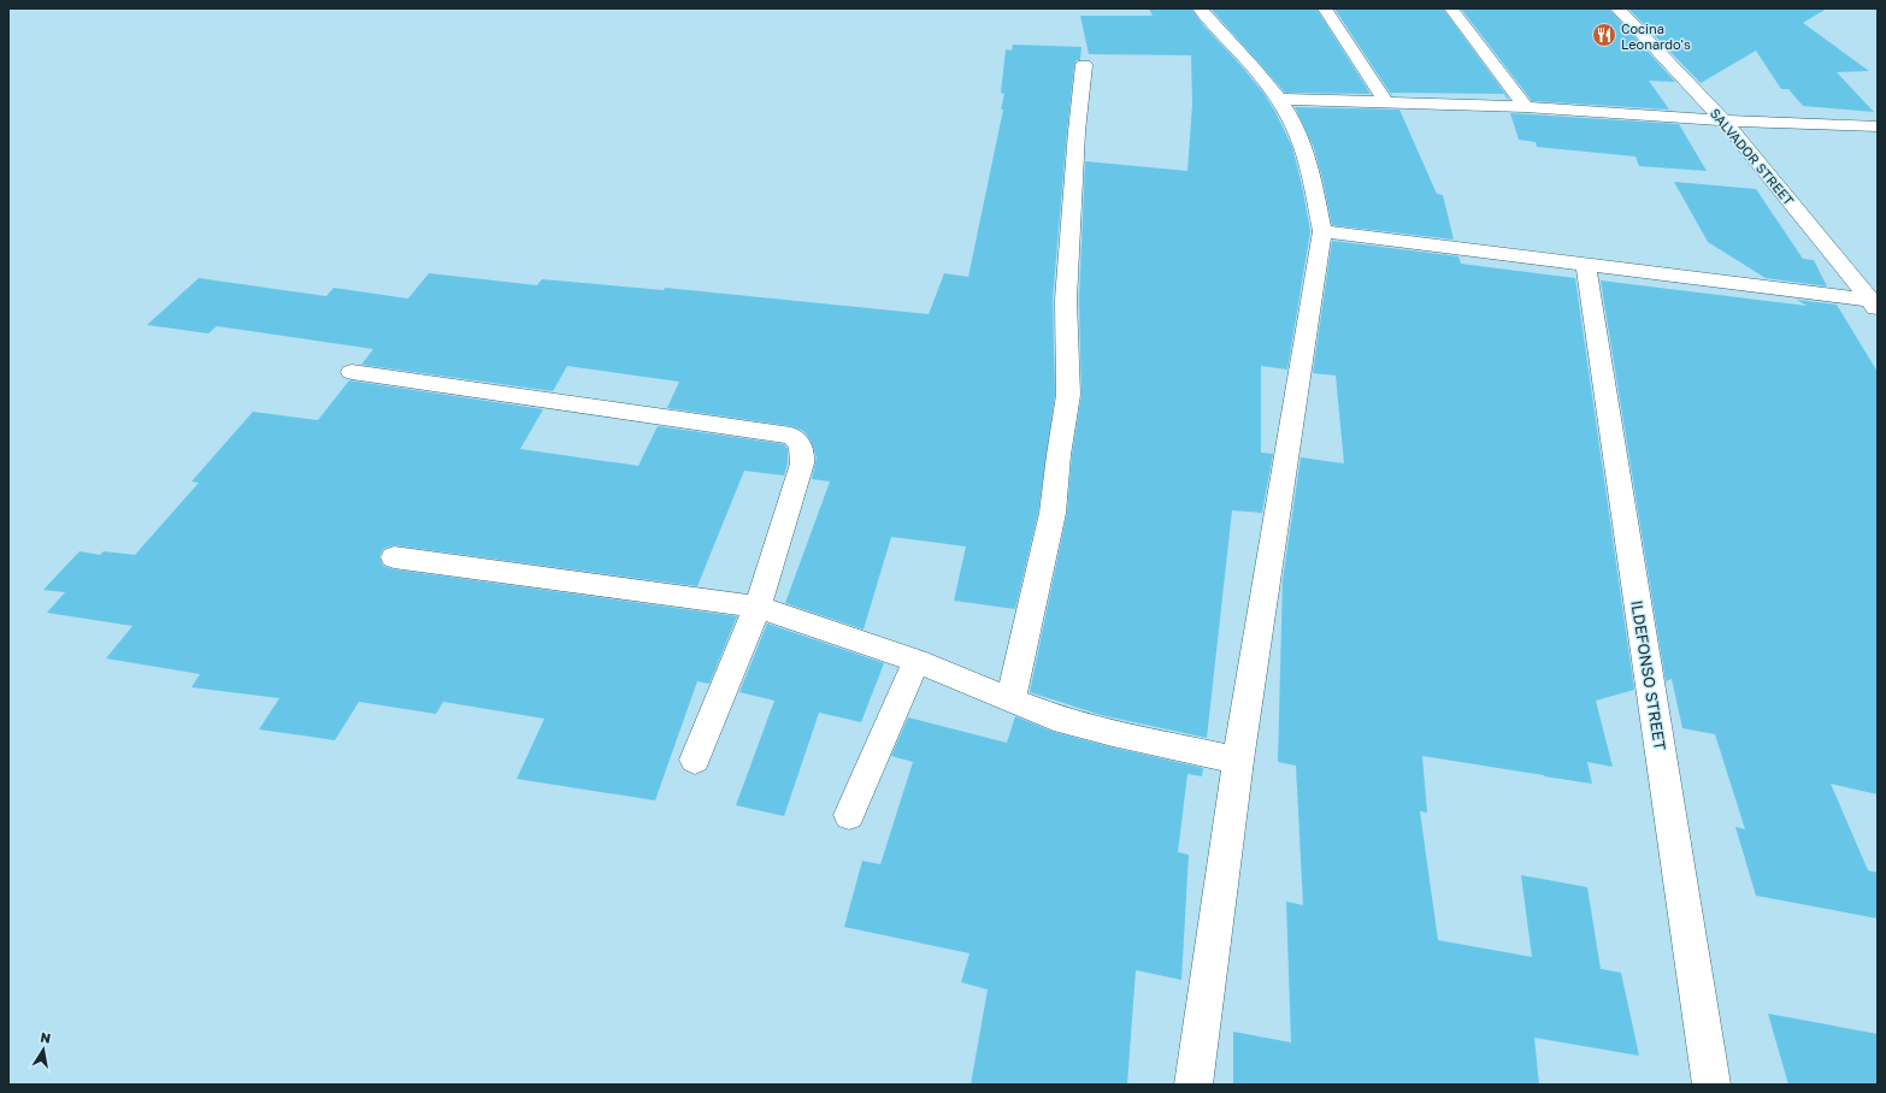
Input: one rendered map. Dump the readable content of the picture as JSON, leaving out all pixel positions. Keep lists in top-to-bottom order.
{
  "streets": {
    "street": ["SALVADOR STREET", "ILDEFONSO STREET"]
  },
  "places": {
    "restaurant": ["Cocina Leonardo's"]
  },
  "north": "top"
}
